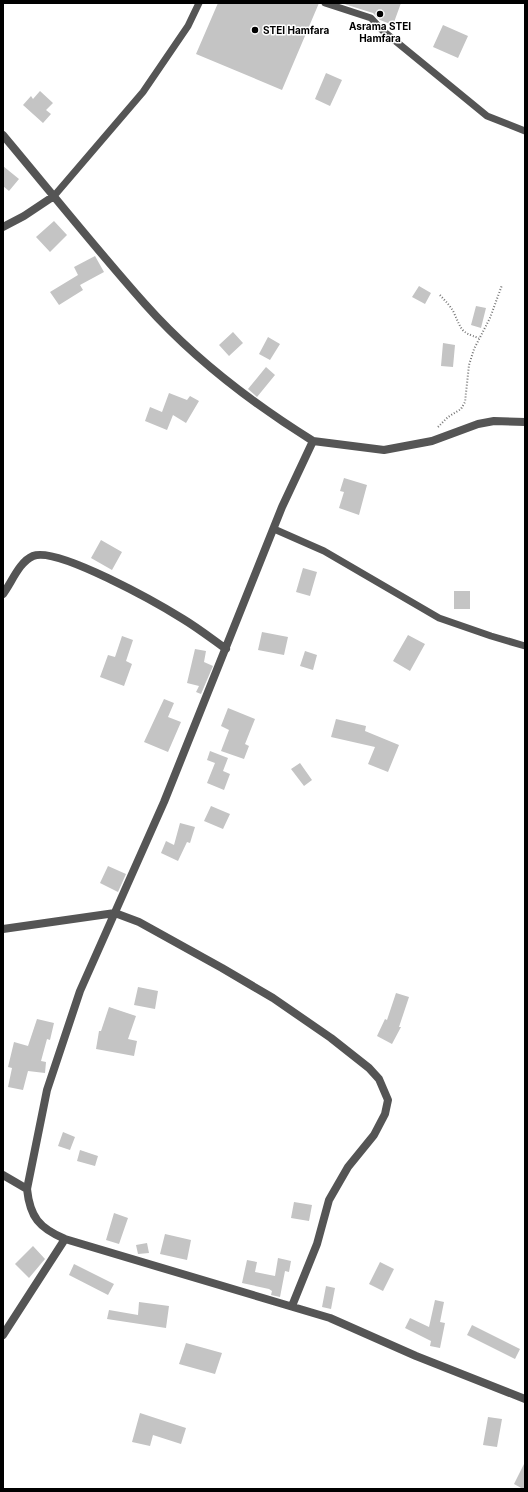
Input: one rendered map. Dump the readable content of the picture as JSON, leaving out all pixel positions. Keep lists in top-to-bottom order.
{
  "places": ["Asrama STEI Hamfara", "STEI Hamfara"]
}
